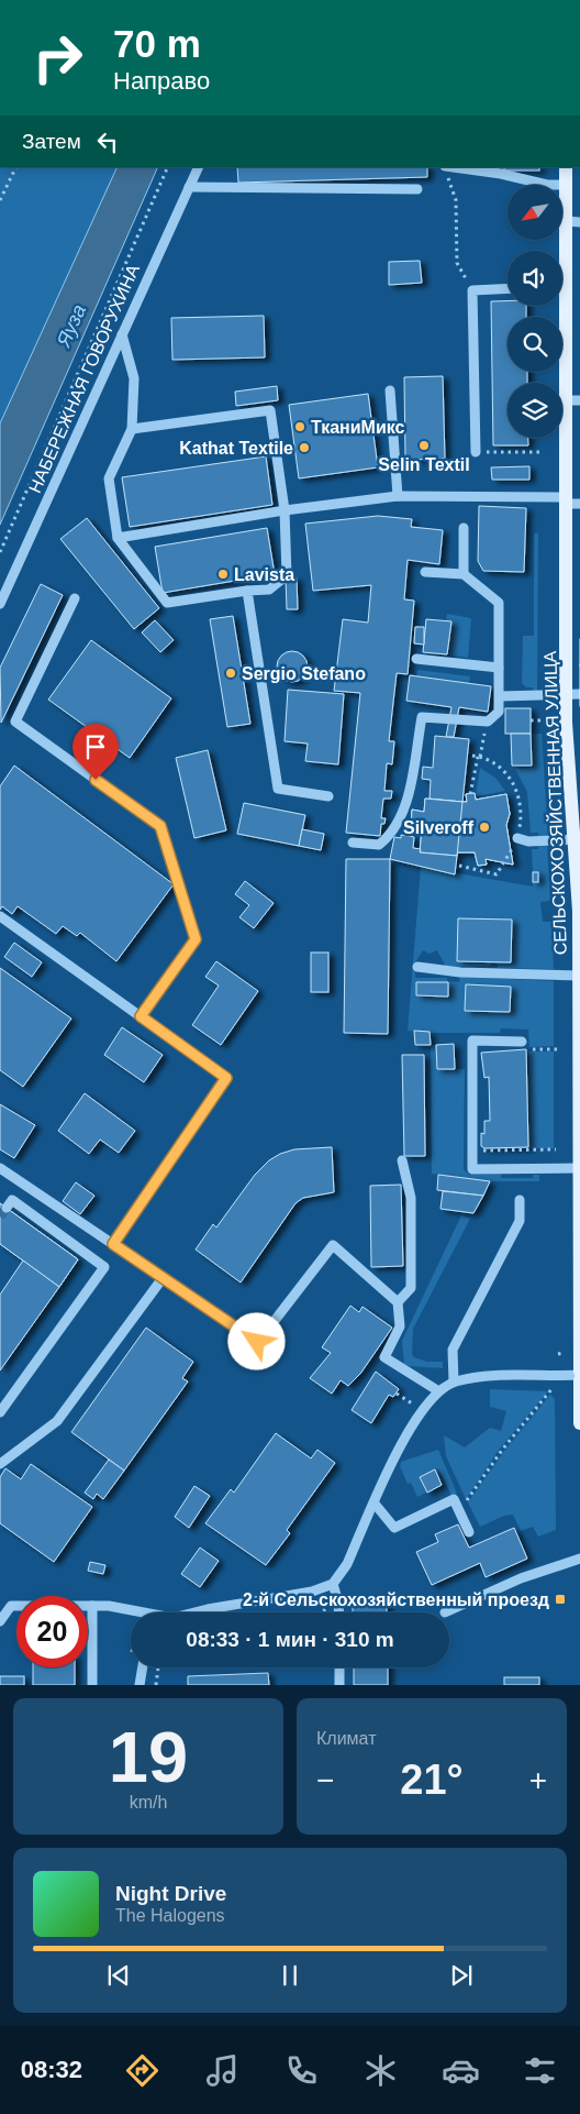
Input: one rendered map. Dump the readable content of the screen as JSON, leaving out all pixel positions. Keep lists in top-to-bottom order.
{
  "streets": {
    "main road": ["СЕЛЬСКОХОЗЯЙСТВЕННАЯ УЛИЦА"],
    "street": ["НАБЕРЕЖНАЯ ГОВОРУХИНА"]
  },
  "water": ["Яуза"],
  "places": {
    "other": [
      "ТканиМикс",
      "Selin Textil",
      "Kathat Textile",
      "Lavista",
      "Sergio Stefano",
      "Silveroff"
    ],
    "transit": ["2-й Сельскохозяйственный проезд"]
  },
  "north": "bottom left",
  "page": {
    "turn": ["70 m", "Направо"],
    "then": "Затем",
    "limit": "20",
    "trip": "08:33 · 1 мин · 310 m",
    "tile": [
      ["19", "km/h"],
      "Климат"
    ],
    "heat": ["−", "21°", "+"],
    "song": ["Night Drive", "The Halogens"],
    "tabs": "08:32"
  }
}
